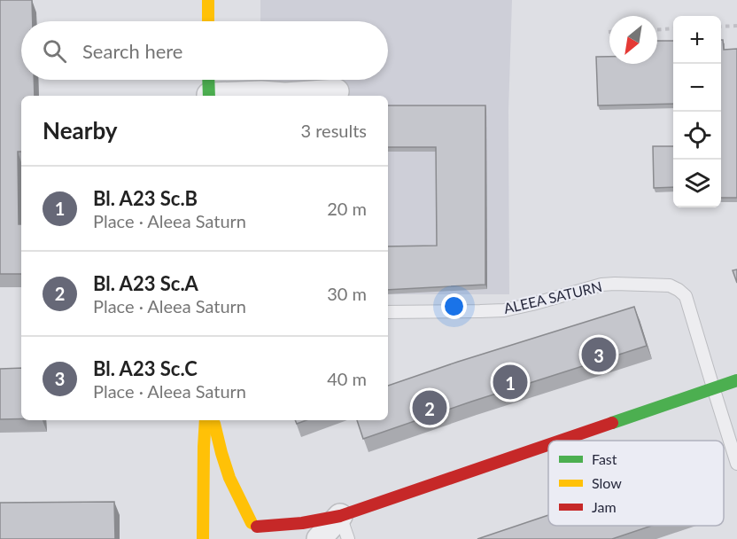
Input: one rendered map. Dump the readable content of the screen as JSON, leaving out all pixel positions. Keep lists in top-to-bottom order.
{
  "streets": {
    "lane": ["ALEEA SATURN"]
  },
  "legend": ["Fast", "Slow", "Jam"],
  "north": "bottom left",
  "page": {
    "map_buttons": ["+", "−"],
    "search": "Search here",
    "heading": ["Nearby", "3 results"],
    "list": [
      {
        "mark": "1",
        "name": "Bl. A23 Sc.B",
        "note": "Place · Aleea Saturn",
        "value": "20 m"
      },
      {
        "mark": "2",
        "name": "Bl. A23 Sc.A",
        "note": "Place · Aleea Saturn",
        "value": "30 m"
      },
      {
        "mark": "3",
        "name": "Bl. A23 Sc.C",
        "note": "Place · Aleea Saturn",
        "value": "40 m"
      }
    ],
    "pins": ["3", "1", "2"]
  }
}
